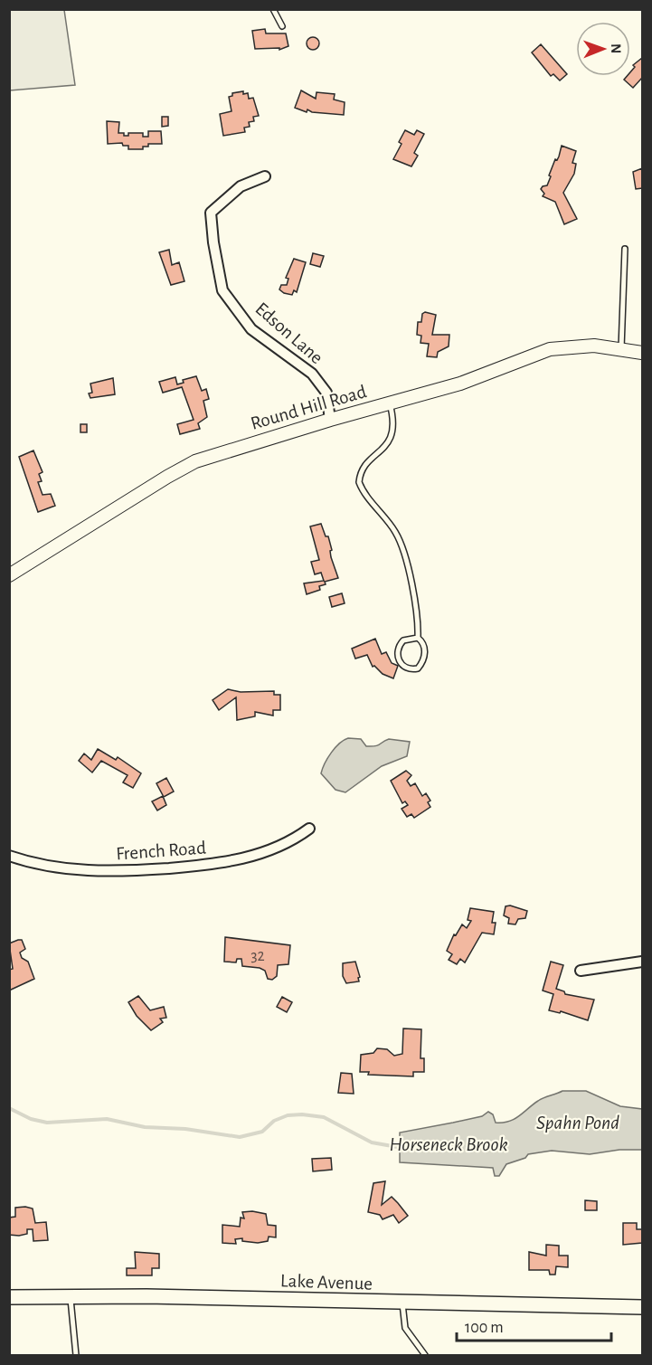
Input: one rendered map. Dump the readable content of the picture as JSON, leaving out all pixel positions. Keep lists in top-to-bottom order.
{
  "streets": {
    "main road": ["Lake Avenue"],
    "street": ["Edson Lane", "Round Hill Road", "French Road"]
  },
  "crossings": [
    ["Edson Lane", "Round Hill Road"]
  ],
  "water": ["Spahn Pond", "Horseneck Brook"],
  "house_numbers": ["32"],
  "scale_bar": "100 m",
  "north": "right"
}
